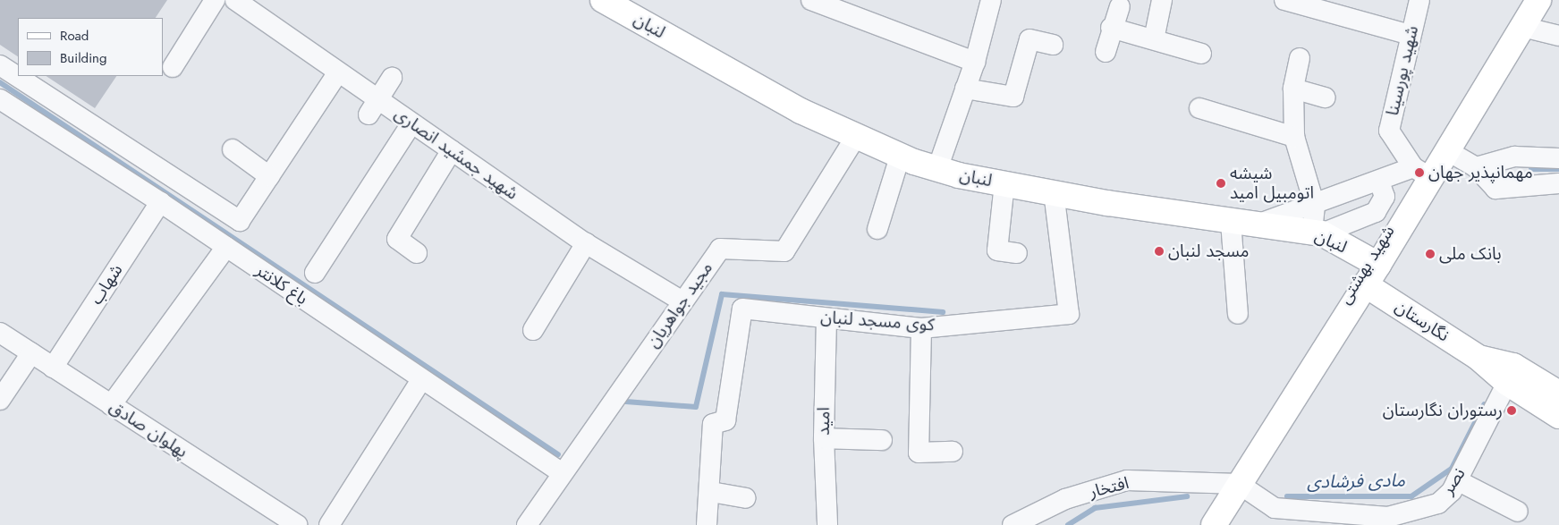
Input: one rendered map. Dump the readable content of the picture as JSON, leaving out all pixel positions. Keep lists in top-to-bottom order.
{
  "streets": {
    "main road": ["لنبان", "شهید بهشتی", "نگارستان"],
    "street": [
      "شهید پورسینا",
      "شهید جمشید انصاری",
      "شهاب",
      "باغ کلانتر",
      "مجید جواهریان",
      "کوی مسجد لنبان",
      "امید",
      "پهلوان صادق",
      "نصر",
      "افتخار"
    ]
  },
  "crossings": [
    ["لنبان", "شهید بهشتی"],
    ["لنبان", "مجید جواهریان"],
    ["لنبان", "کوی مسجد لنبان"],
    ["لنبان", "نگارستان"],
    ["شهید پورسینا", "شهید بهشتی"],
    ["شهید جمشید انصاری", "مجید جواهریان"],
    ["شهید بهشتی", "نگارستان"],
    ["شهید بهشتی", "افتخار"],
    ["شهاب", "باغ کلانتر"],
    ["شهاب", "پهلوان صادق"],
    ["باغ کلانتر", "مجید جواهریان"],
    ["کوی مسجد لنبان", "امید"],
    ["نگارستان", "نصر"]
  ],
  "water": ["مادی فرشادی"],
  "places": [
    "مهمانپذیر جهان",
    "شیشه اتومبیل امید",
    "مسجد لنبان",
    "بانک ملی",
    "رستوران نگارستان"
  ],
  "legend": ["Road", "Building"]
}
